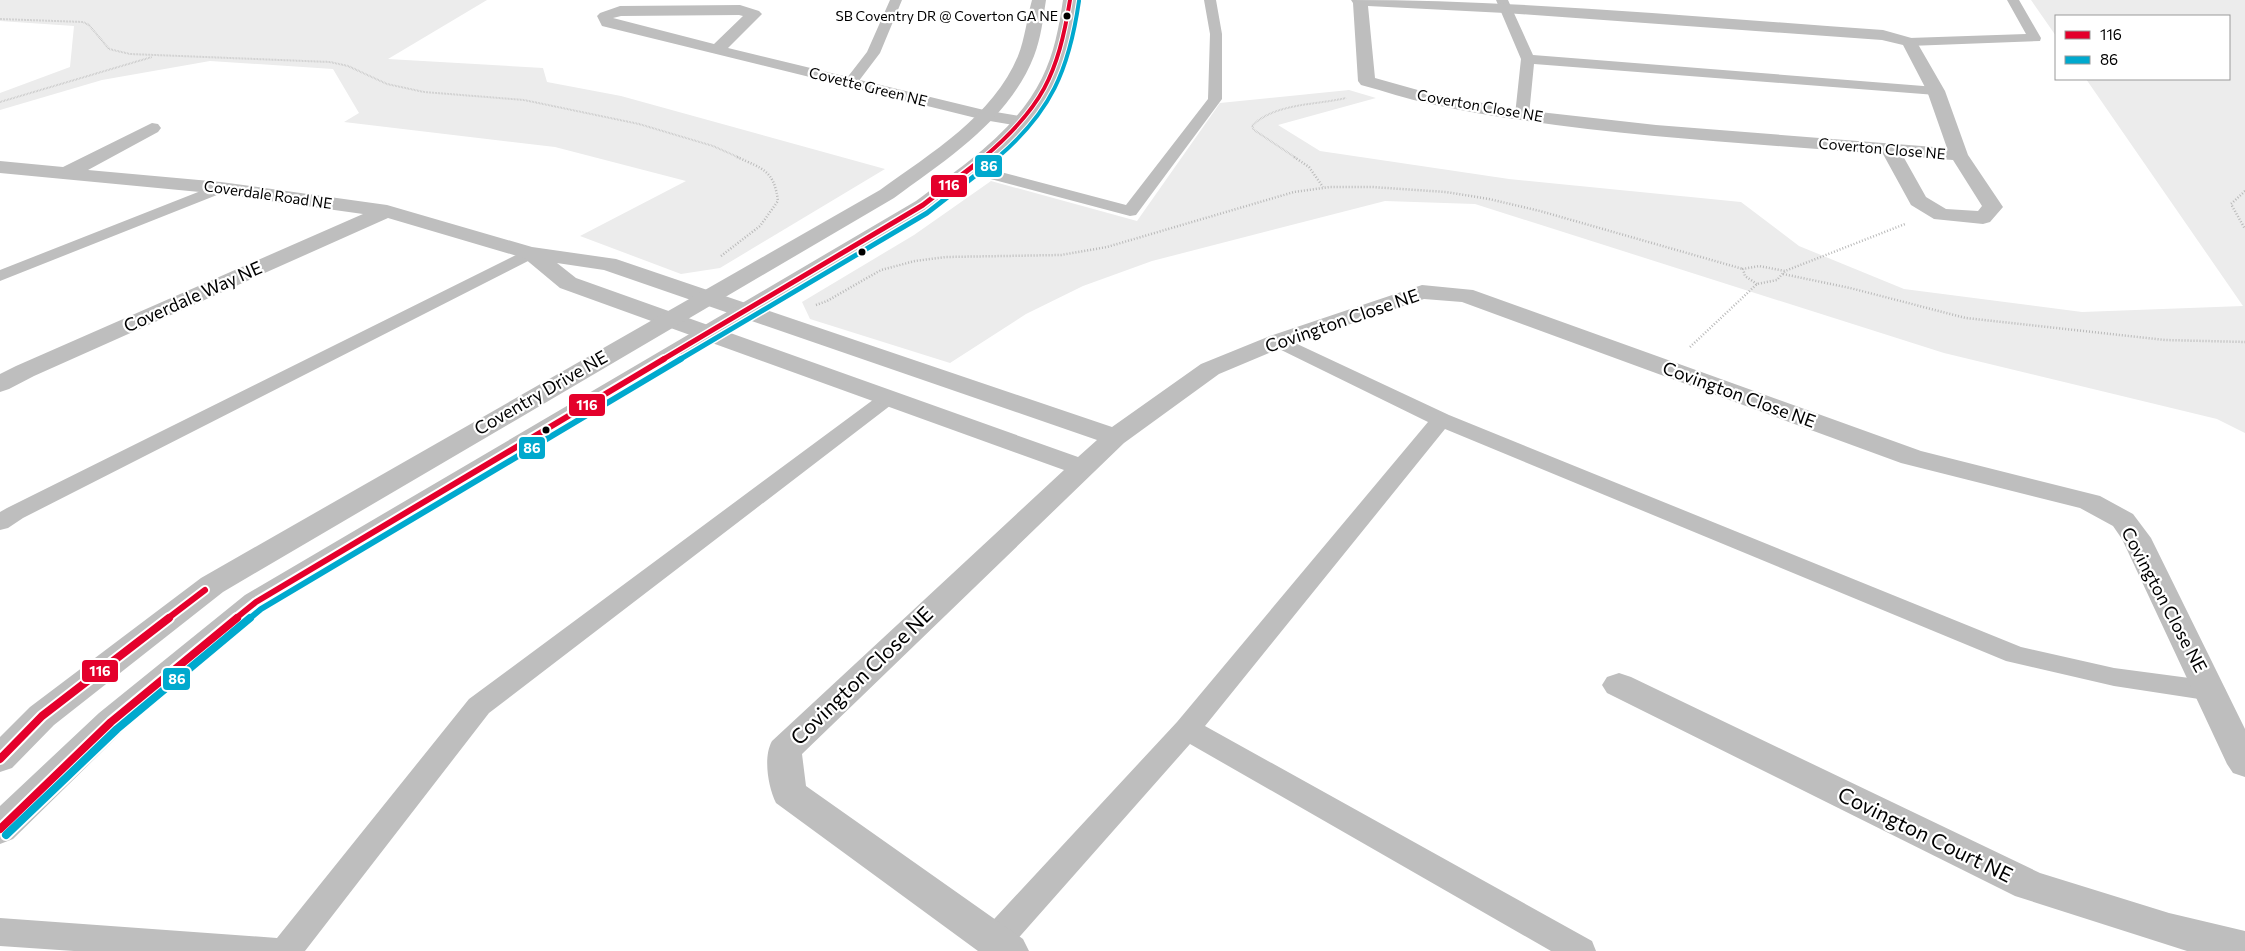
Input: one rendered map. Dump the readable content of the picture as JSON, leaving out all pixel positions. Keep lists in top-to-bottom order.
{
  "streets": {
    "street": [
      "Covette Green NE",
      "Coverton Close NE",
      "Coverdale Road NE",
      "Coverdale Way NE",
      "Covington Close NE",
      "Coventry Drive NE",
      "Covington Court NE"
    ]
  },
  "crossings": [
    ["Covette Green NE", "Coventry Drive NE"],
    ["Coverdale Road NE", "Coverdale Way NE"],
    ["Coverdale Road NE", "Coventry Drive NE"]
  ],
  "places": ["SB Coventry DR @ Coverton GA NE"],
  "lines": ["transit line 116", "transit line 86"],
  "legend": ["116", "86"]
}
